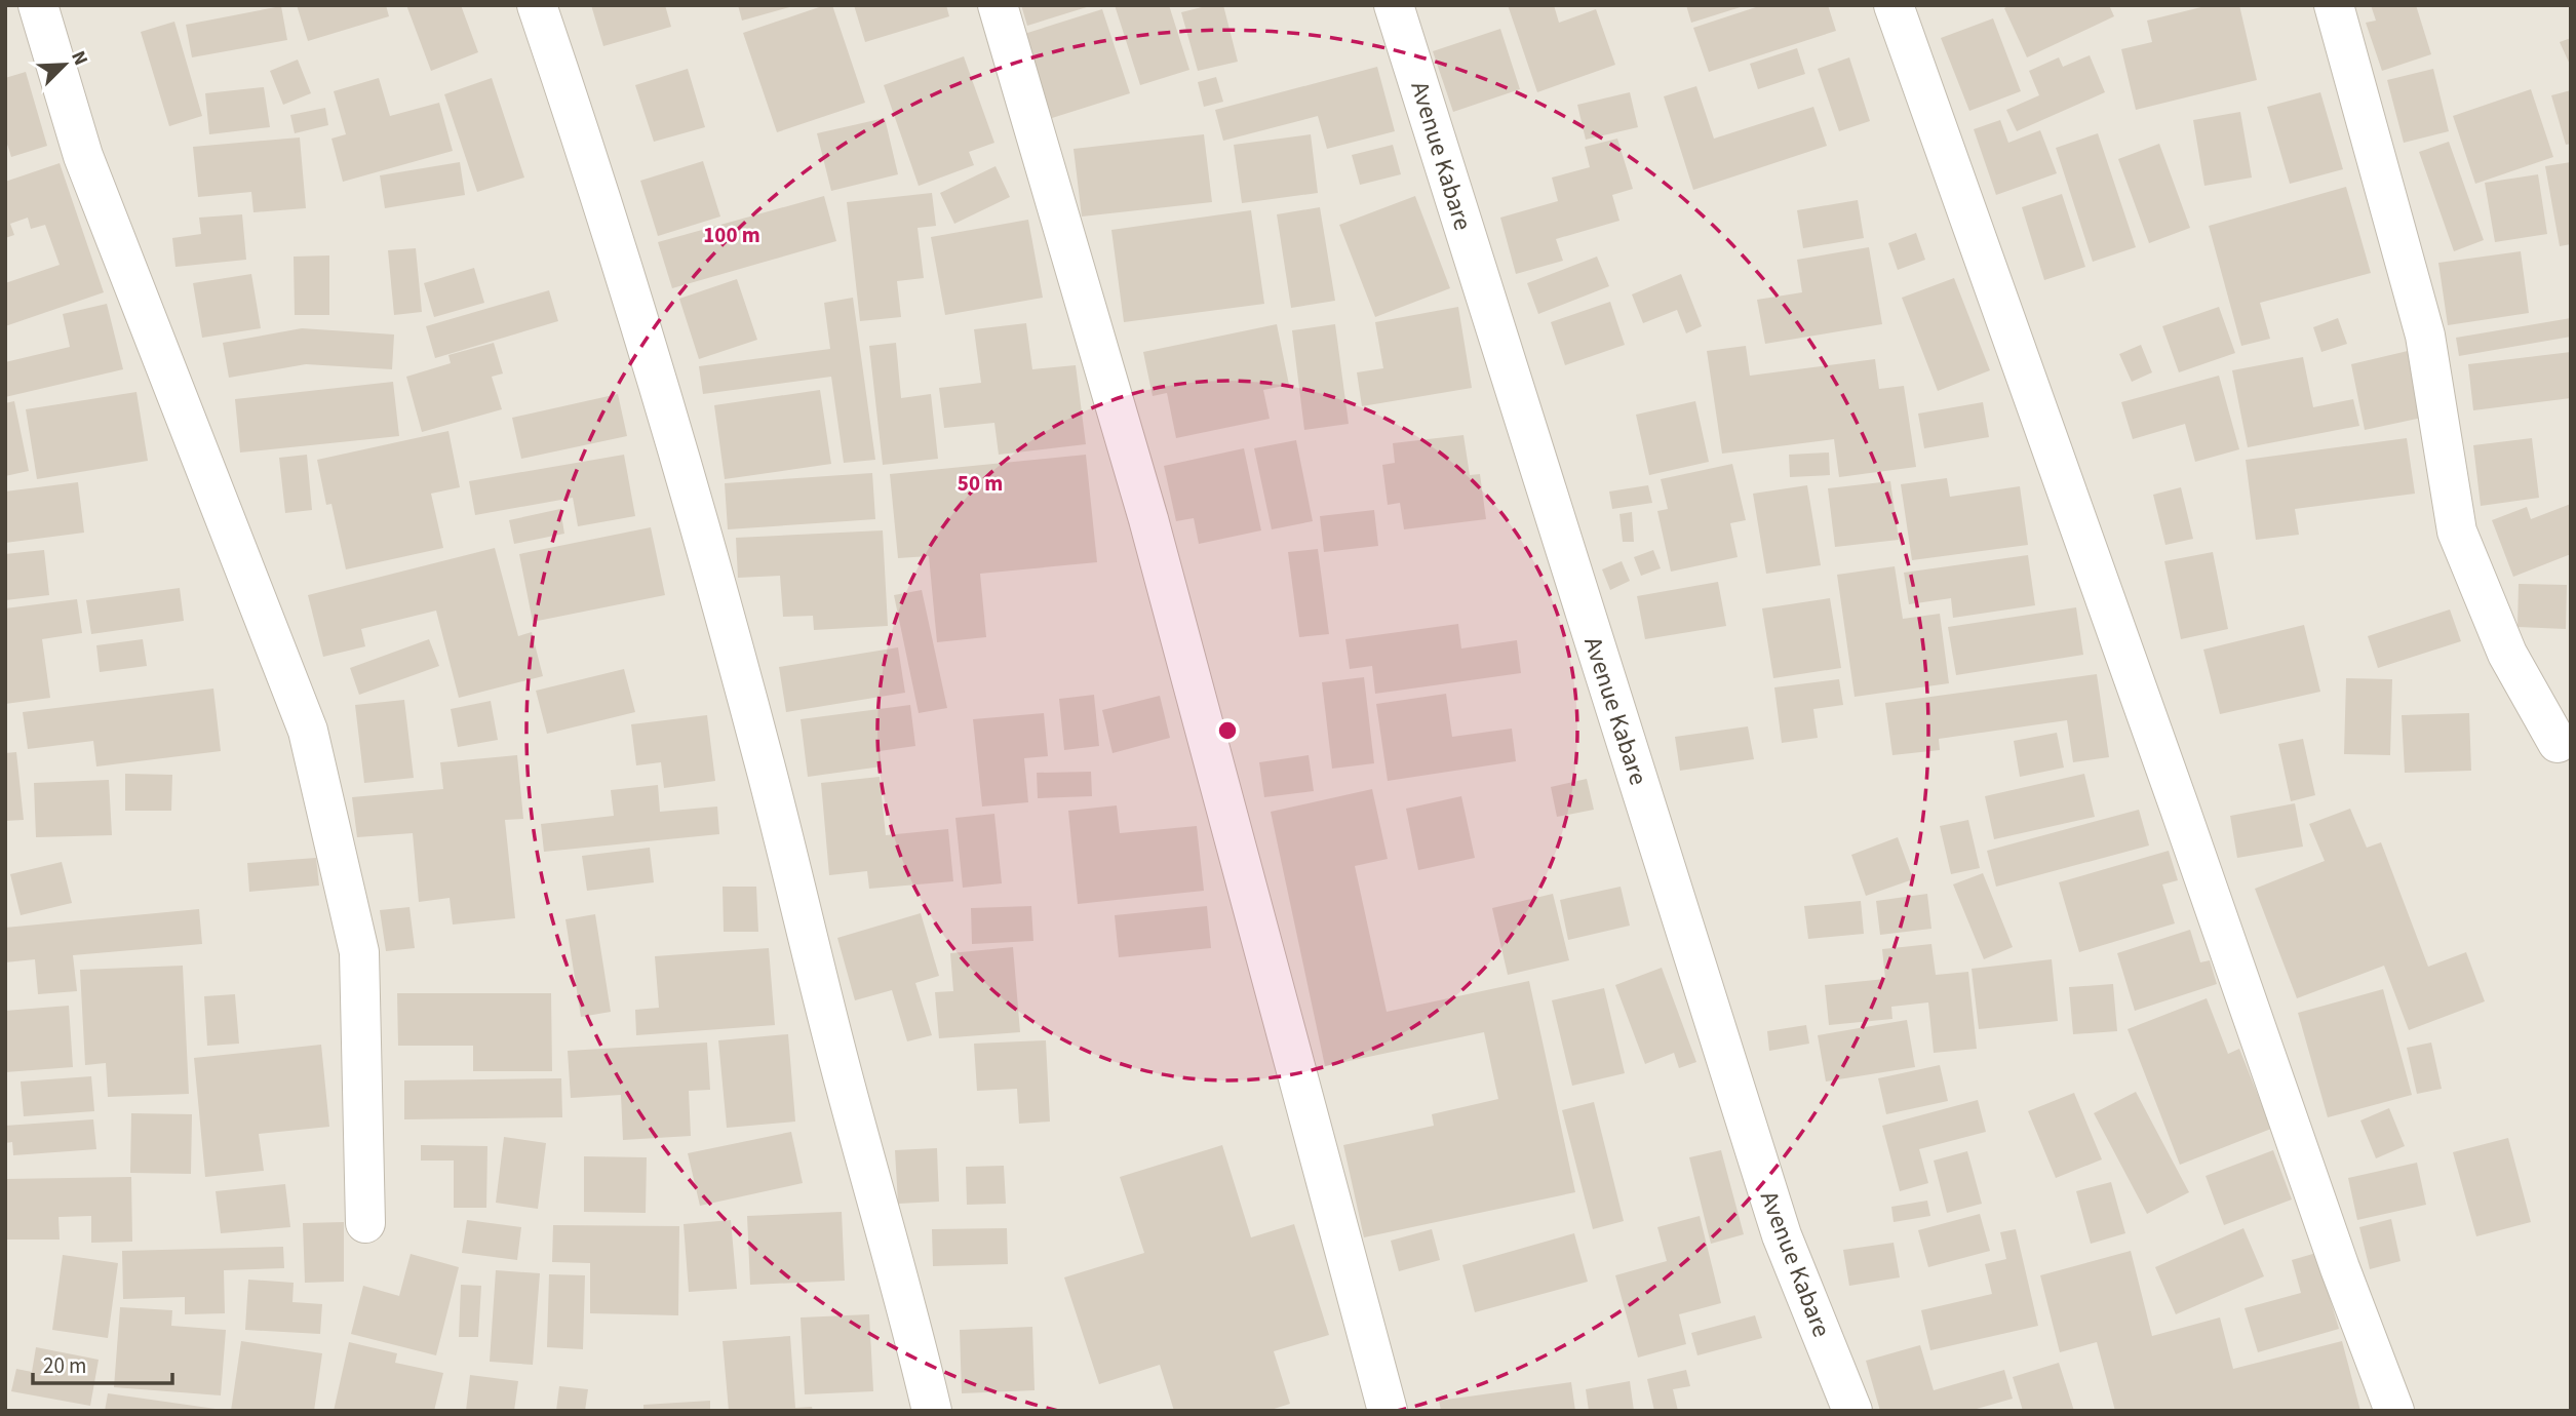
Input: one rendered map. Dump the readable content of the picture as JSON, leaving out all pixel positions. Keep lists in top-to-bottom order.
{
  "streets": {
    "street": ["Avenue Kabare"]
  },
  "scale_bar": "20 m",
  "north": "top right",
  "rings": ["100 m", "50 m"]
}
